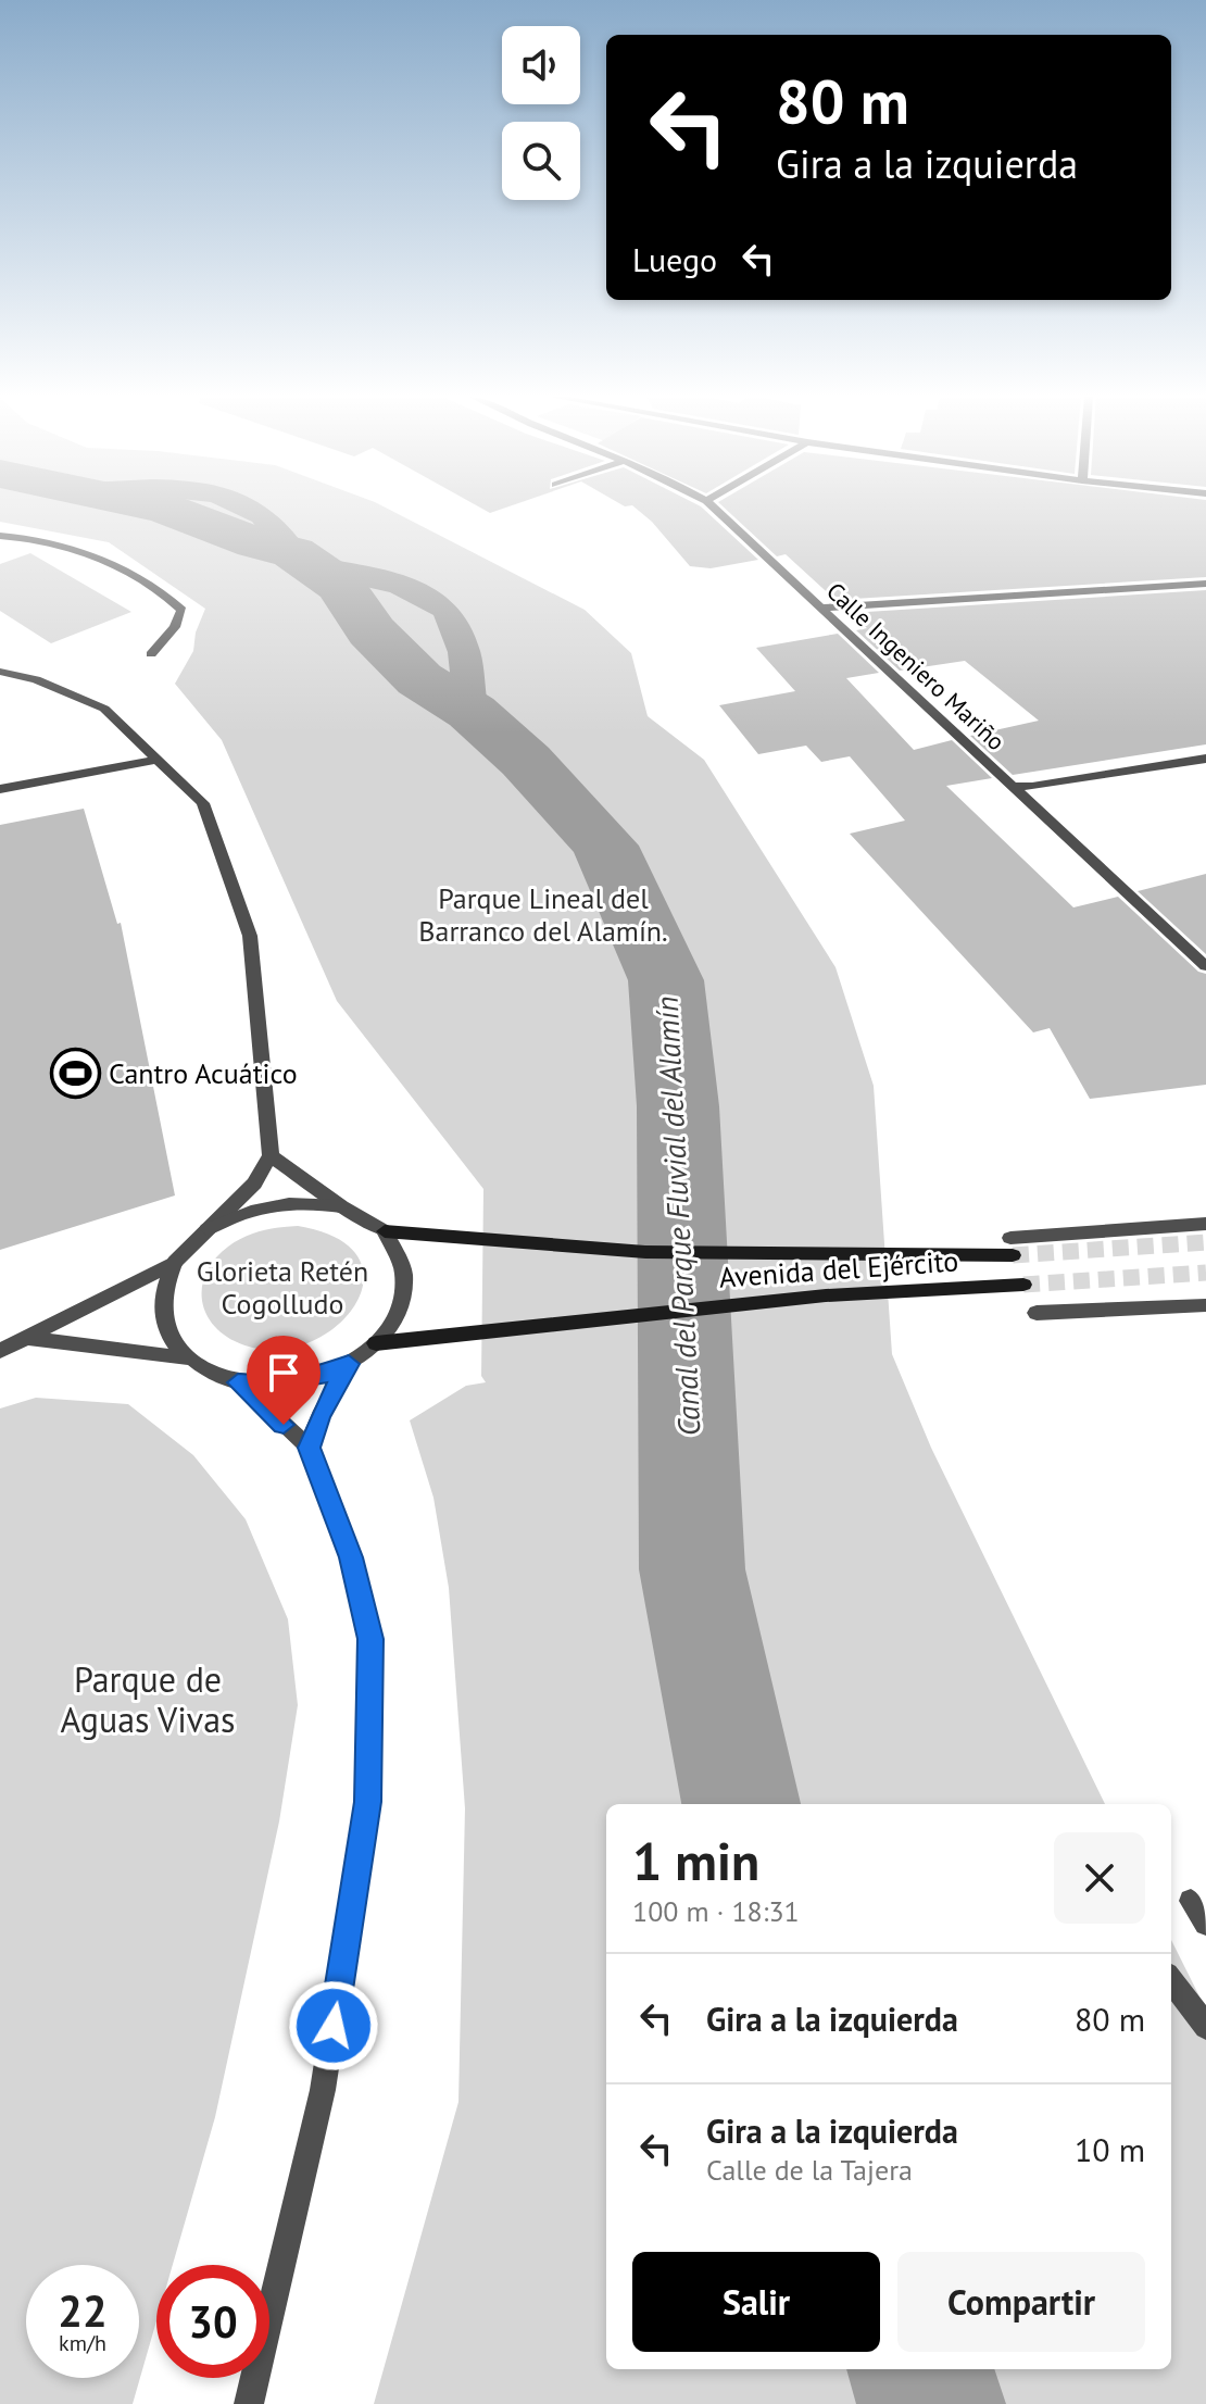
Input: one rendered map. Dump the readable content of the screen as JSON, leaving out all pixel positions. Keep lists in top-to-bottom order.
{
  "streets": {
    "main road": ["Avenida del Ejército"],
    "street": ["Calle Ingeniero Mariño"]
  },
  "water": ["Canal del Parque Fluvial del Alamín"],
  "parks": ["Parque Lineal del Barranco del Alamín.", "Glorieta Retén Cogolludo", "Parque de Aguas Vivas"],
  "places": {
    "sports": ["Cantro Acuático"]
  },
  "page": {
    "turn": ["80 m", "Gira a la izquierda"],
    "then": "Luego",
    "heading": ["1 min", "100 m · 18:31"],
    "list": [
      {
        "name": "Gira a la izquierda",
        "value": "80 m"
      },
      {
        "name": "Gira a la izquierda",
        "note": "Calle de la Tajera",
        "value": "10 m"
      }
    ],
    "buttons": ["Salir", "Compartir"],
    "speed": "22 km/h",
    "limit": "30"
  }
}
